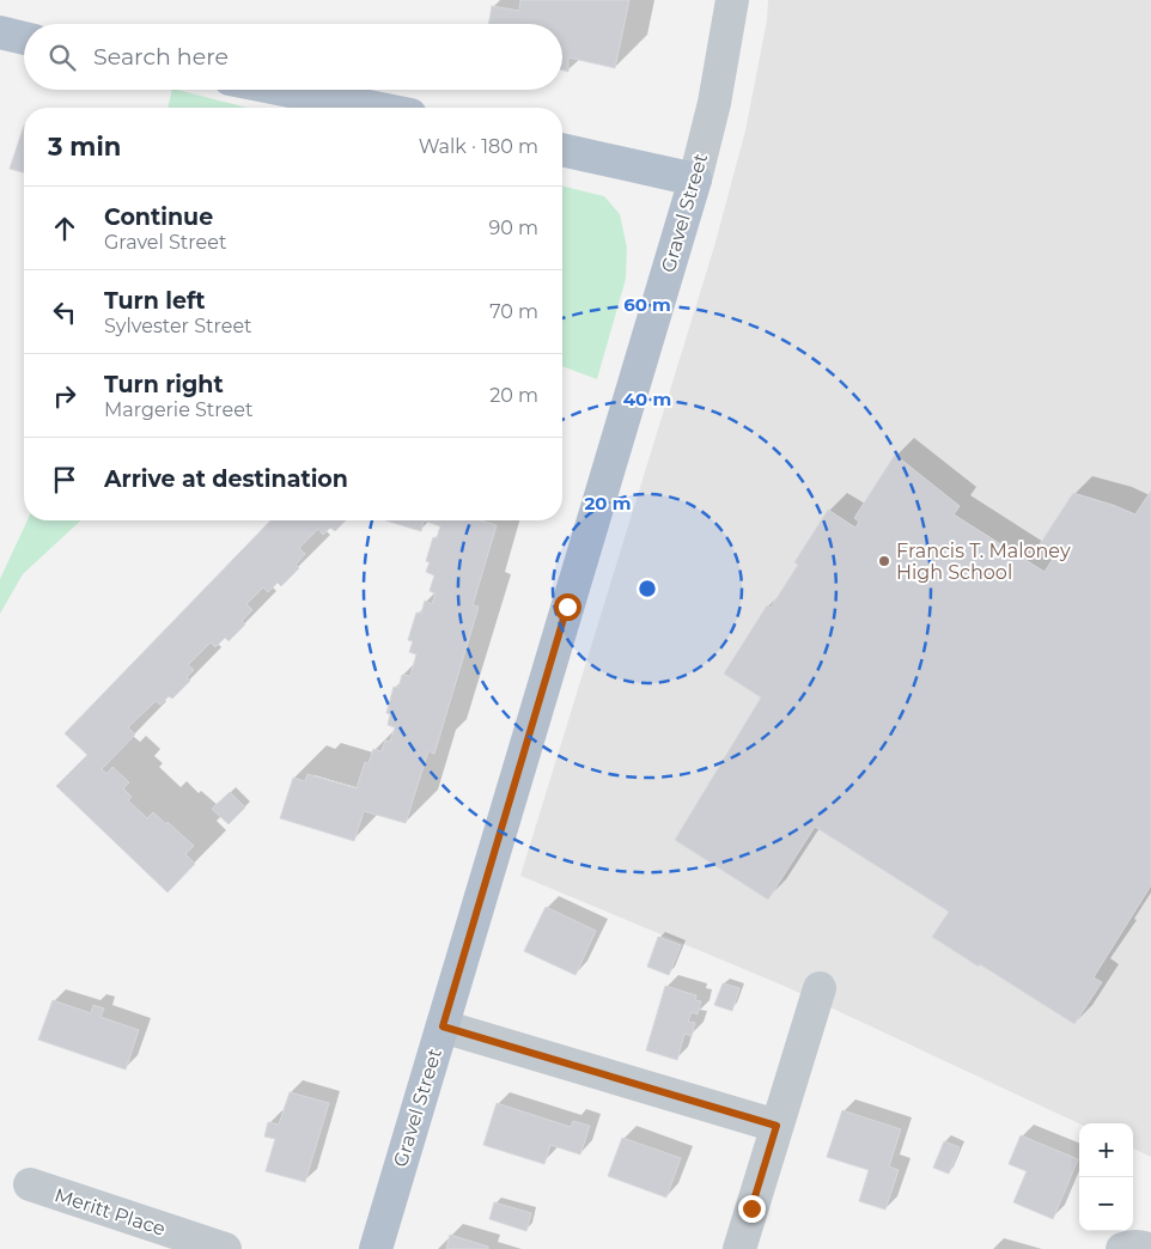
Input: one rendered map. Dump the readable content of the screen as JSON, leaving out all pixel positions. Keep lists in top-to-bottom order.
{
  "streets": {
    "main road": ["Gravel Street"],
    "street": ["Meritt Place"]
  },
  "places": ["Francis T. Maloney High School"],
  "page": {
    "search": "Search here",
    "heading": ["3 min", "Walk · 180 m"],
    "list": [
      ["Continue", "Gravel Street", "90 m"],
      ["Turn left", "Sylvester Street", "70 m"],
      ["Turn right", "Margerie Street", "20 m"],
      "Arrive at destination"
    ],
    "map_buttons": ["+", "−"]
  },
  "rings": ["60 m", "40 m", "20 m"]
}
